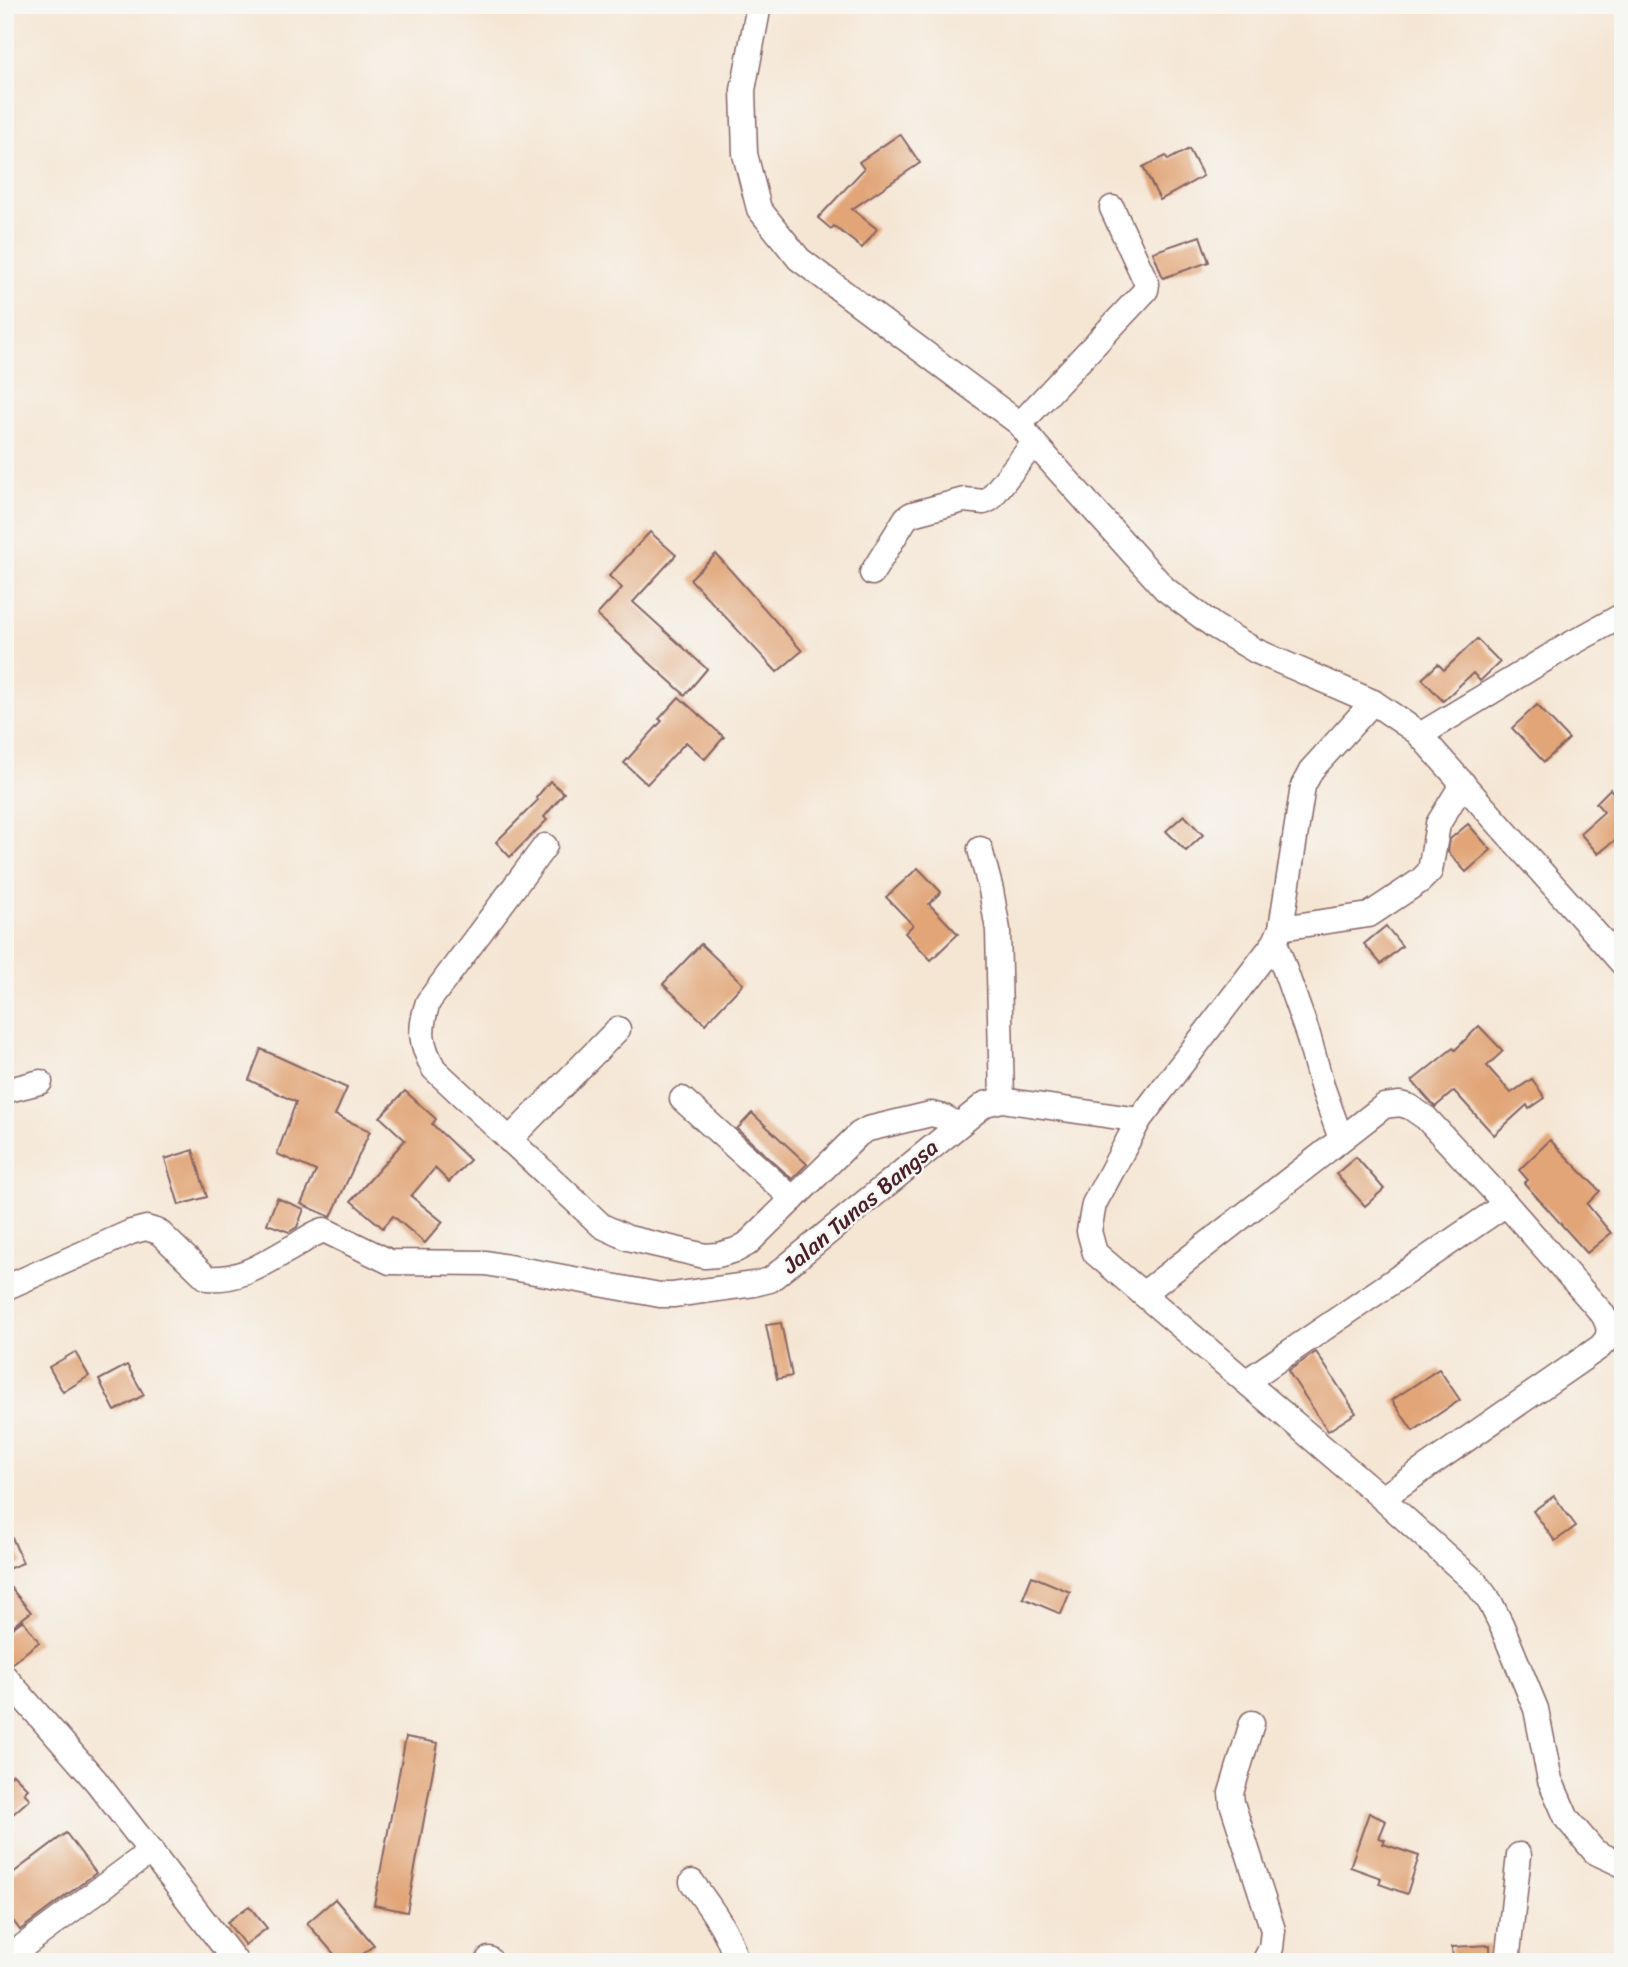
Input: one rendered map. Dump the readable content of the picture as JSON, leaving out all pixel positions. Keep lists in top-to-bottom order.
{
  "streets": {
    "street": ["Jalan Tunas Bangsa"]
  }
}
